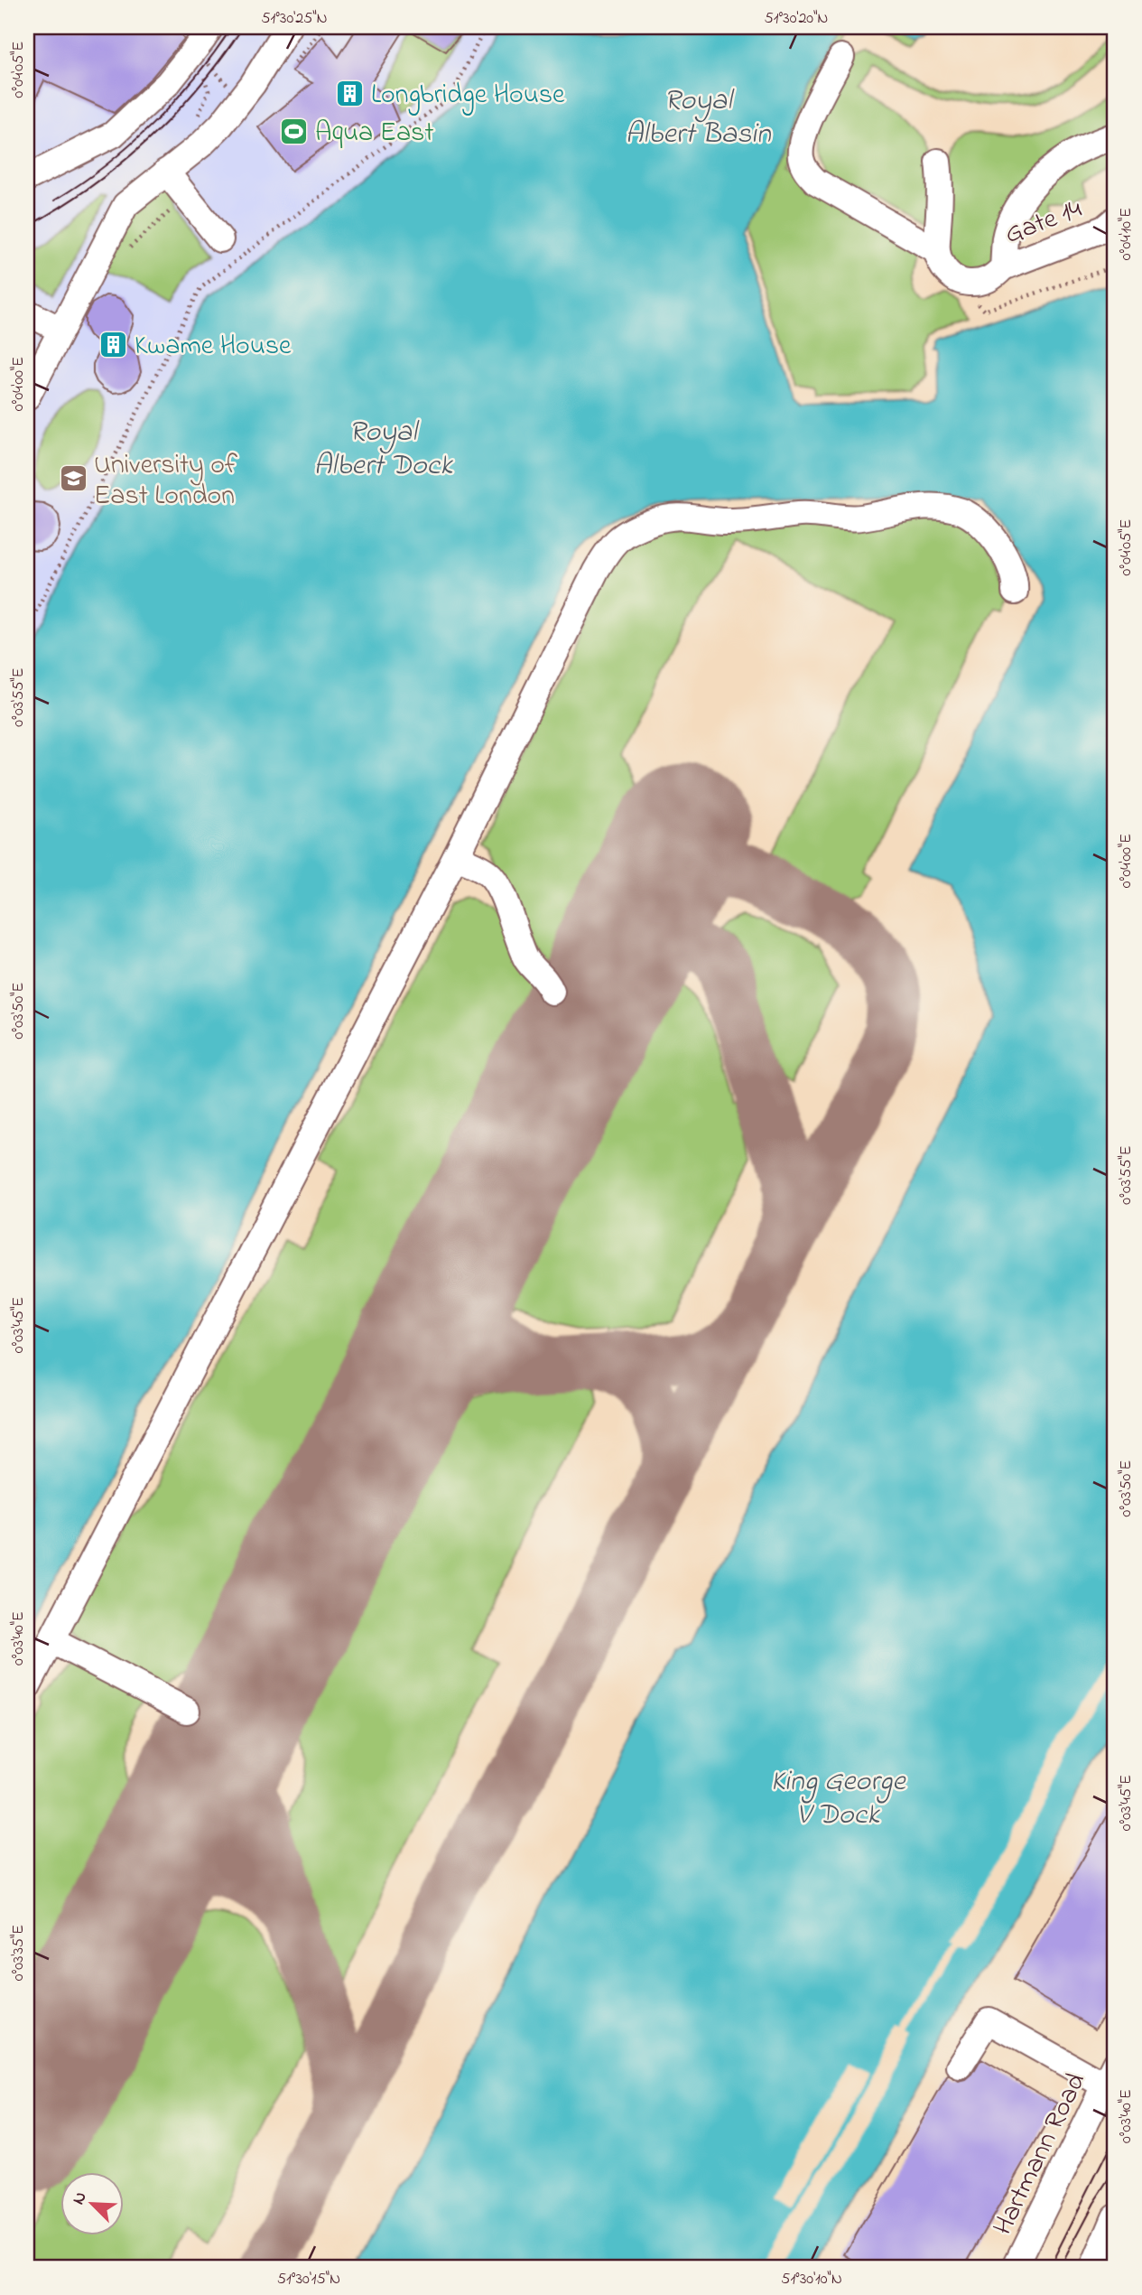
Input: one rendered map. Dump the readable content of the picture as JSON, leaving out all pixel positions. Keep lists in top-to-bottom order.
{
  "streets": {
    "street": ["Gate 14", "Hartmann Road"]
  },
  "water": ["Royal Albert Basin", "Royal Albert Dock", "King George V Dock"],
  "places": {
    "building": ["Longbridge House", "Kwame House"],
    "sports": ["Aqua East"],
    "school or university": ["University of East London"]
  },
  "north": "top left",
  "coordinates": [
    "51°30'25\"N",
    "51°30'20\"N",
    "0°04'05\"E",
    "0°04'10\"E",
    "0°04'00\"E",
    "0°03'55\"E",
    "0°03'50\"E",
    "0°03'45\"E",
    "0°03'40\"E",
    "0°03'35\"E",
    "51°30'15\"N",
    "51°30'10\"N"
  ]
}
